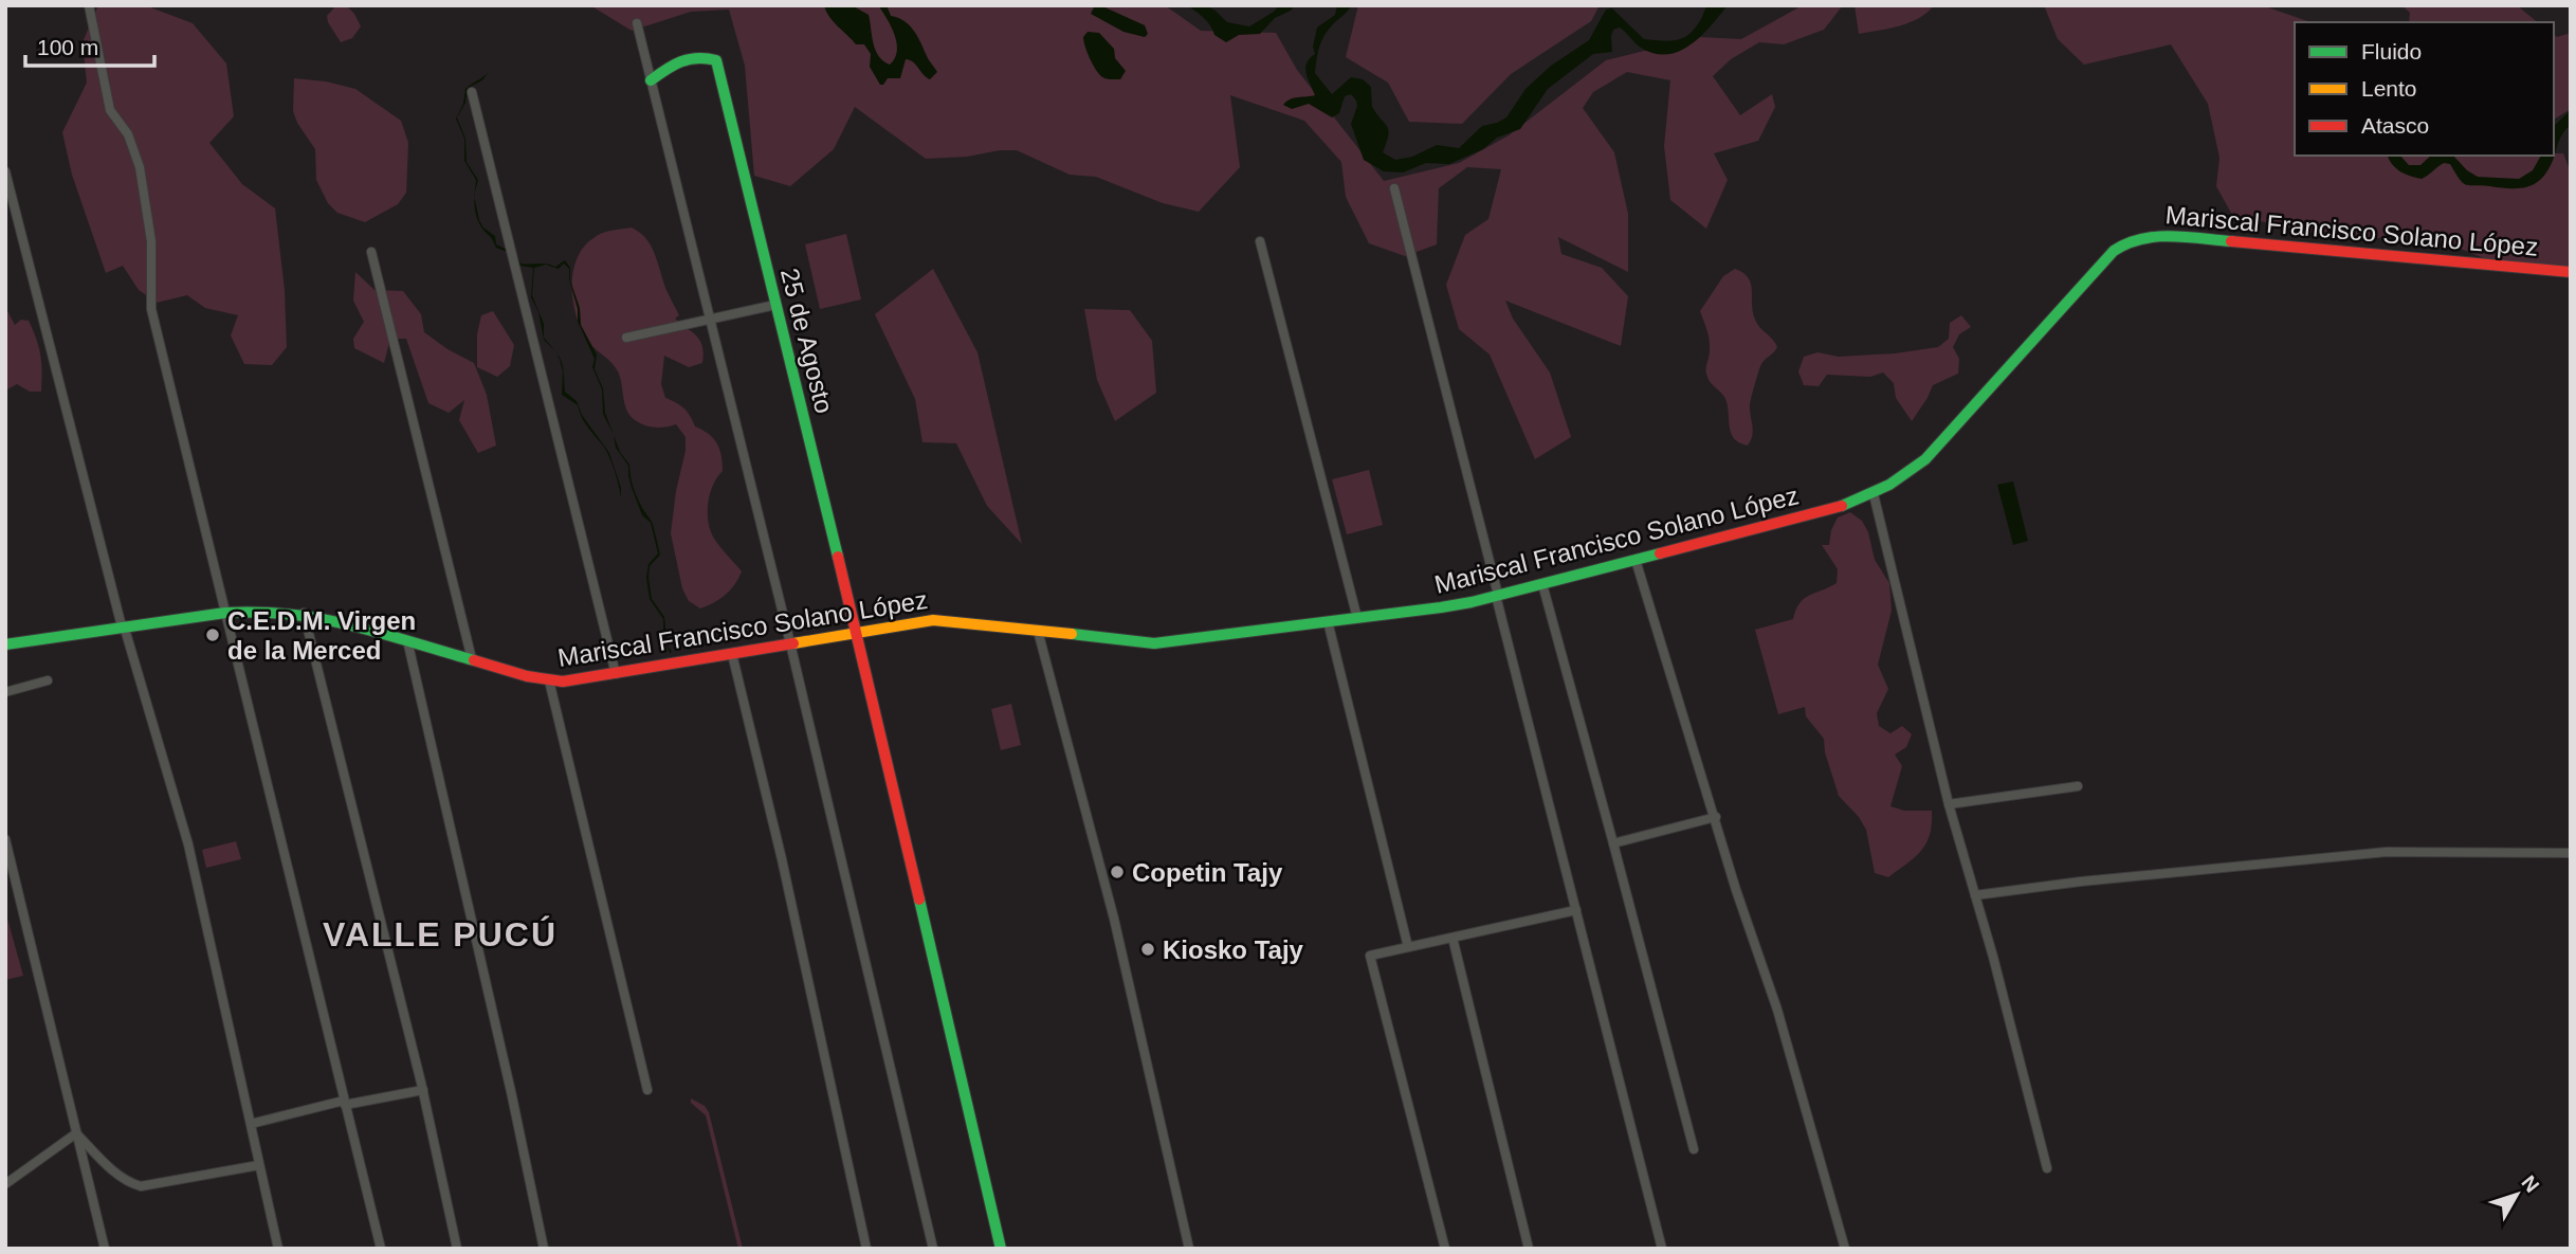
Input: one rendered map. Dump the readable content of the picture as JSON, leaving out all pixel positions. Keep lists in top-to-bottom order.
{
  "streets": {
    "main road": ["Mariscal Francisco Solano López", "25 de Agosto"]
  },
  "crossings": [
    ["Mariscal Francisco Solano López", "25 de Agosto"]
  ],
  "districts": ["VALLE PUCÚ"],
  "places": ["C.E.D.M. Virgen de la Merced", "Copetin Tajy", "Kiosko Tajy"],
  "legend": ["Fluido", "Lento", "Atasco"],
  "scale_bar": "100 m",
  "north": "top right"
}
